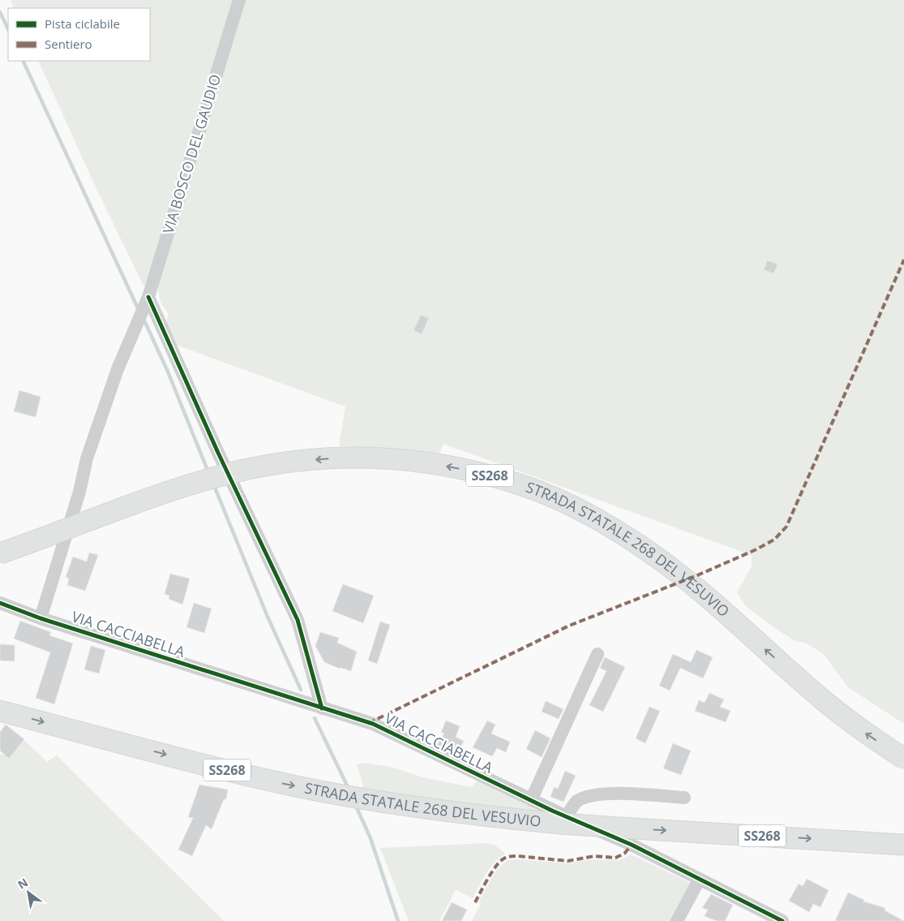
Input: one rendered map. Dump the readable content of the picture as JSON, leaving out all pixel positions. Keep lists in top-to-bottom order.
{
  "streets": {
    "highway": ["SS268", "STRADA STATALE 268 DEL VESUVIO"],
    "street": ["VIA BOSCO DEL GAUDIO", "VIA CACCIABELLA"]
  },
  "crossings": [
    ["VIA BOSCO DEL GAUDIO", "VIA CACCIABELLA"],
    ["STRADA STATALE 268 DEL VESUVIO", "VIA CACCIABELLA"]
  ],
  "legend": ["Pista ciclabile", "Sentiero"],
  "north": "top left"
}
